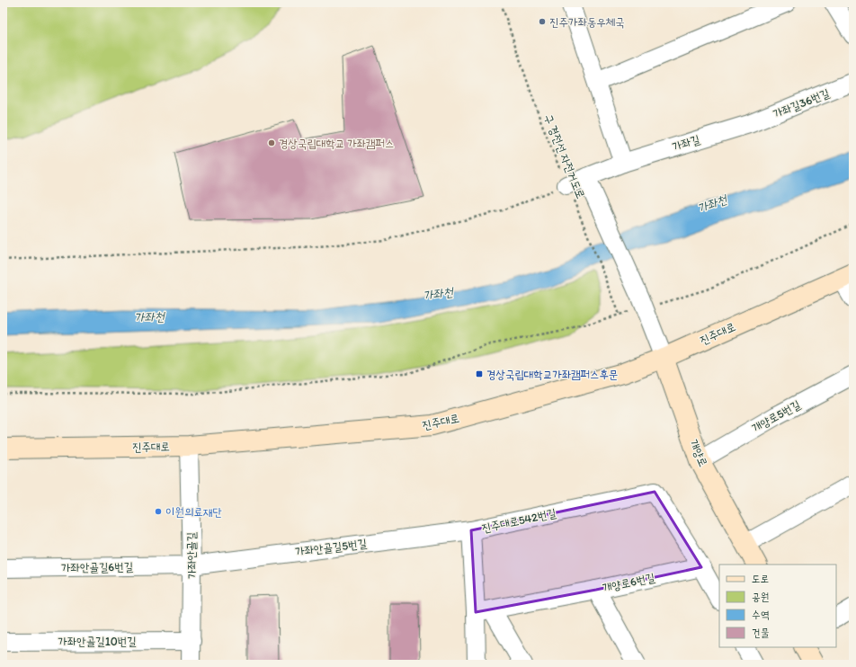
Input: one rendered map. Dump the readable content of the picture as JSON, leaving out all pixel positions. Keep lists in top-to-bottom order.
{
  "streets": {
    "street": [
      "가좌길36번길",
      "가좌길",
      "진주대로",
      "개양로5번길",
      "개양로",
      "진주대로542번길",
      "가좌안골길5번길",
      "가좌안골길",
      "가좌안골길6번길",
      "개양로6번길",
      "가좌안골길10번길"
    ],
    "path": ["구 경전선 자전거도로"]
  },
  "crossings": [
    ["가좌길36번길", "가좌길"],
    ["가좌길", "구 경전선 자전거도로"],
    ["진주대로", "개양로"],
    ["진주대로", "가좌안골길"],
    ["개양로5번길", "개양로"],
    ["진주대로542번길", "가좌안골길5번길"],
    ["진주대로542번길", "개양로6번길"],
    ["가좌안골길5번길", "가좌안골길"],
    ["가좌안골길5번길", "가좌안골길6번길"],
    ["가좌안골길", "가좌안골길6번길"],
    ["가좌안골길", "가좌안골길10번길"]
  ],
  "water": ["가좌천"],
  "places": {
    "other": ["진주가좌동우체국", "경상국립대학교 가좌캠퍼스", "이원의료재단"],
    "transit": ["경상국립대학교가좌캠퍼스후문"]
  },
  "legend": [
    "도로",
    "공원",
    "수역",
    "건물"
  ]
}
